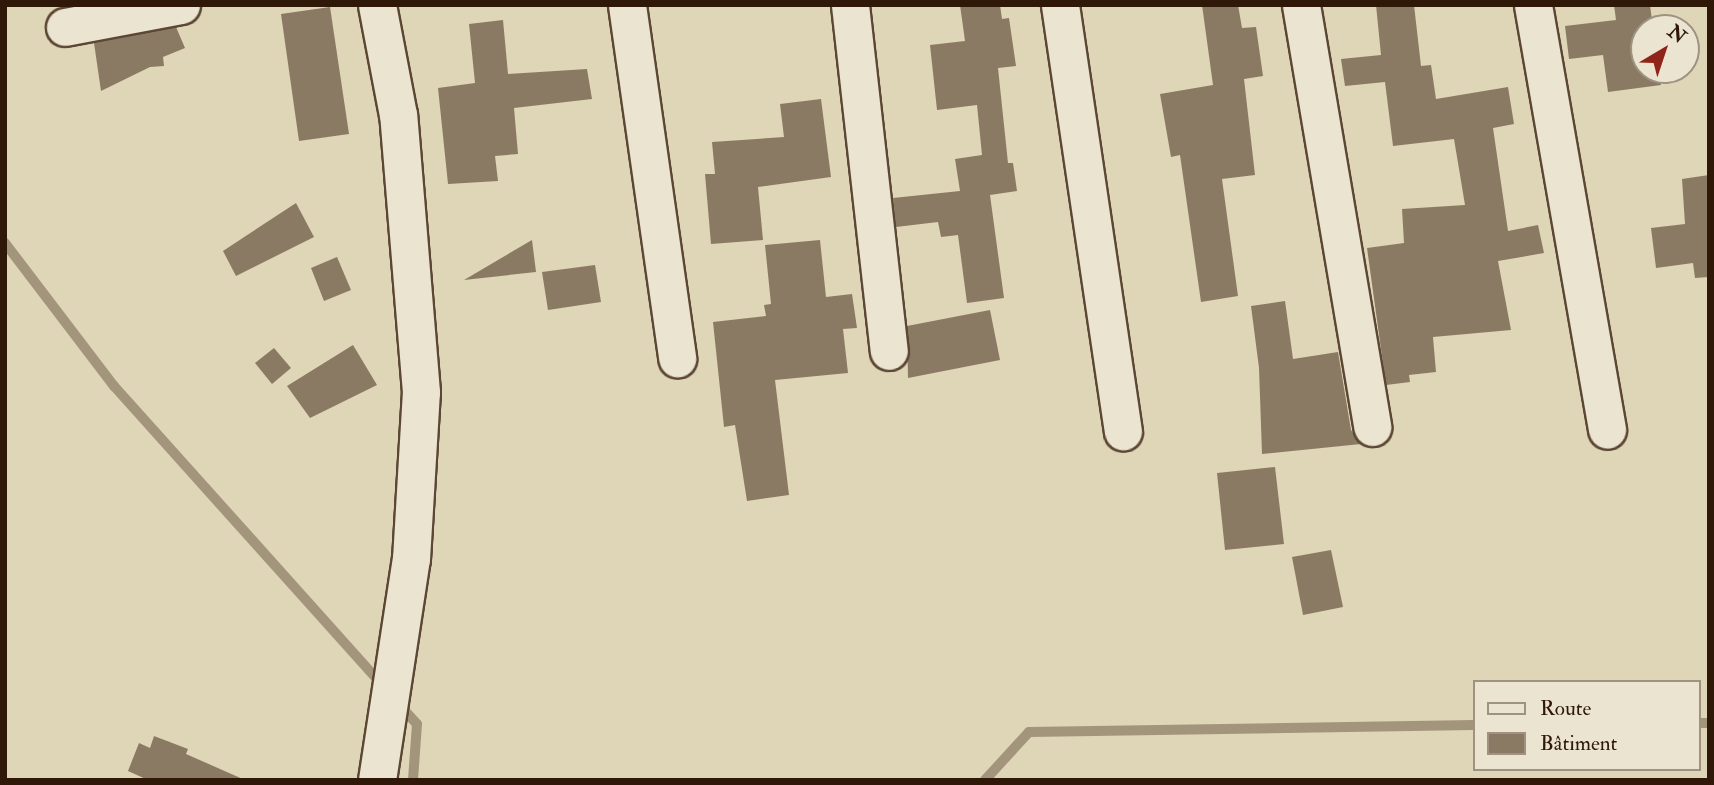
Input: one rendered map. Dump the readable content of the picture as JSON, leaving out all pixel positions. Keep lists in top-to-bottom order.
{
  "legend": ["Route", "Bâtiment"],
  "north": "top right"
}
